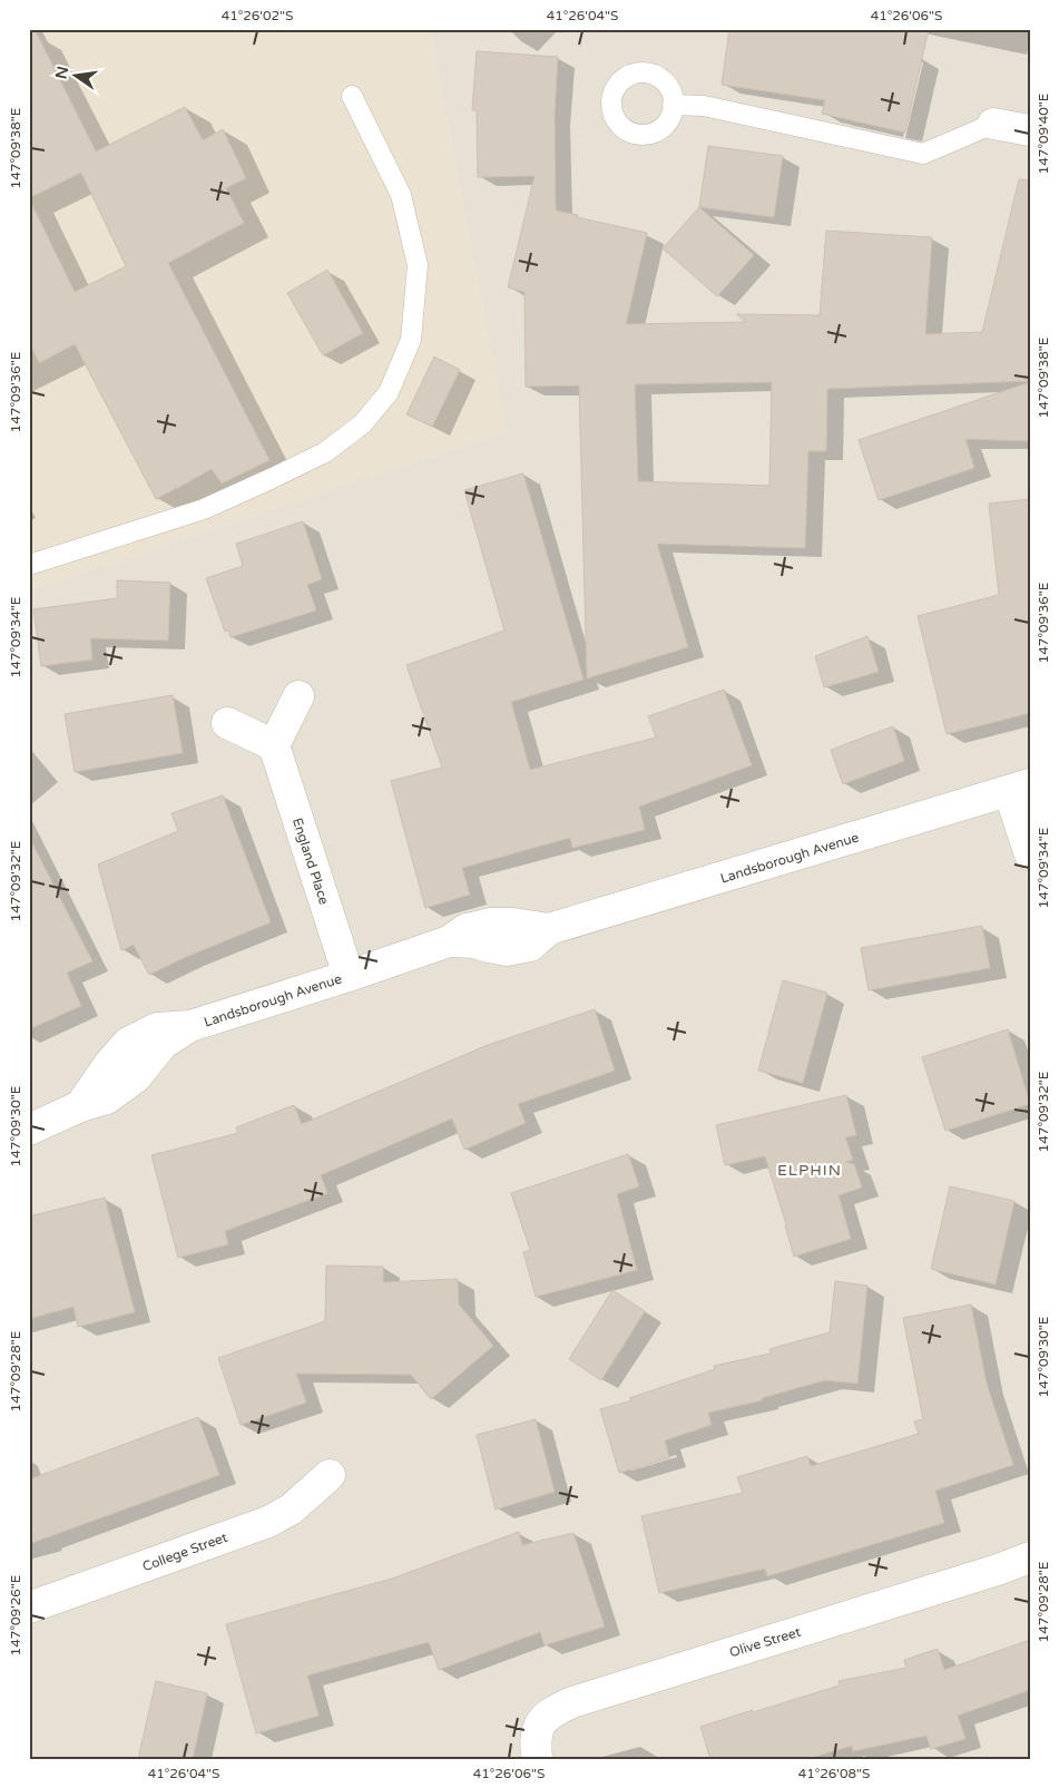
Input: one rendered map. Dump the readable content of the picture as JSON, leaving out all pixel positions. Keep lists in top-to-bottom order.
{
  "streets": {
    "street": [
      "Landsborough Avenue",
      "England Place",
      "College Street",
      "Olive Street"
    ]
  },
  "crossings": [
    ["Landsborough Avenue", "England Place"]
  ],
  "districts": ["ELPHIN"],
  "north": "left",
  "coordinates": [
    "41°26'02\"S",
    "41°26'04\"S",
    "41°26'06\"S",
    "147°09'40\"E",
    "147°09'38\"E",
    "147°09'36\"E",
    "147°09'34\"E",
    "147°09'32\"E",
    "147°09'30\"E",
    "147°09'28\"E",
    "147°09'26\"E",
    "41°26'08\"S"
  ]
}
